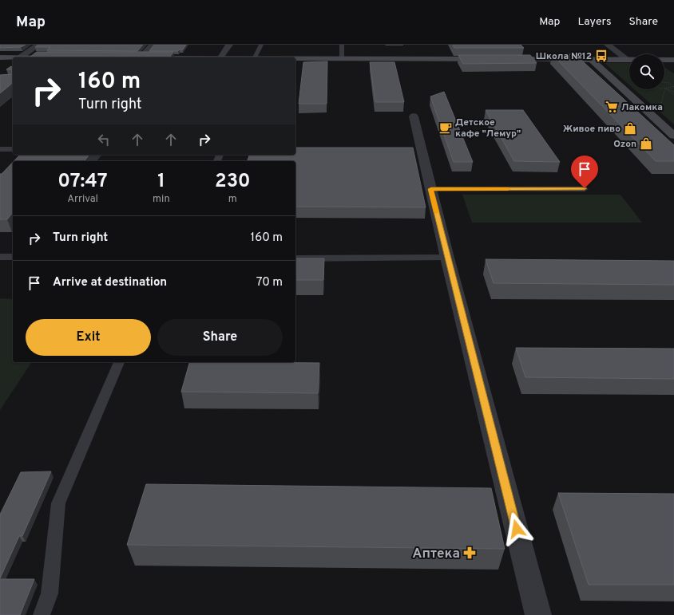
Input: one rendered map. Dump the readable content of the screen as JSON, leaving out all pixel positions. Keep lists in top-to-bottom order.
{
  "places": {
    "bus stop": ["Школа №12"],
    "supermarket": ["Лакомка"],
    "cafe": ["Детское кафе \"Лемур\""],
    "shop": ["Живое пиво", "Ozon"],
    "pharmacy": ["Аптека"]
  },
  "page": {
    "header": "Map",
    "nav": ["Map", "Layers", "Share"],
    "turn": ["160 m", "Turn right"],
    "eta": [
      "07:47",
      "Arrival",
      "1",
      "min",
      "230",
      "m"
    ],
    "list": [
      {
        "name": "Turn right",
        "value": "160 m"
      },
      {
        "name": "Arrive at destination",
        "value": "70 m"
      }
    ],
    "buttons": ["Exit", "Share"]
  }
}
